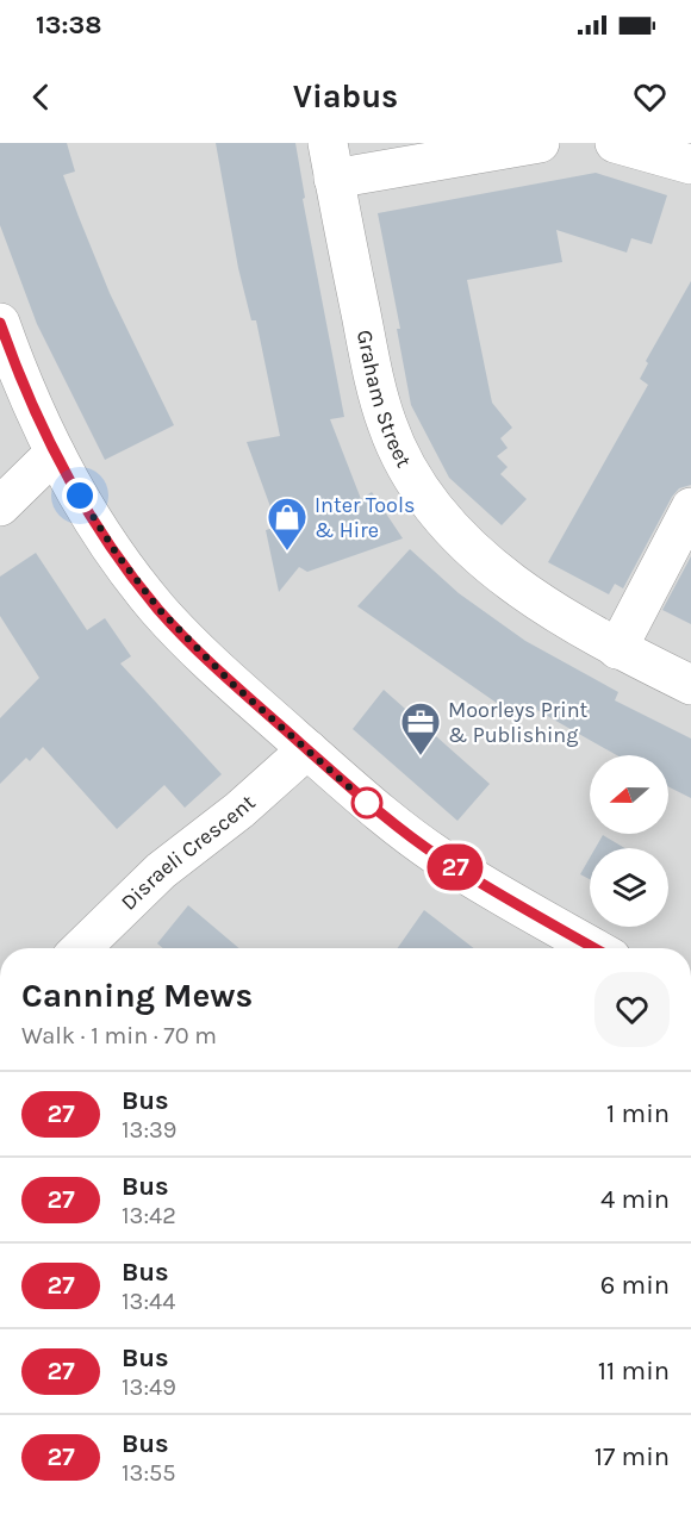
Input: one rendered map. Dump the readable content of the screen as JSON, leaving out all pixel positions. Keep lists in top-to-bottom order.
{
  "streets": {
    "street": ["Graham Street", "Disraeli Crescent"]
  },
  "places": {
    "shop": ["Inter Tools & Hire"],
    "office": ["Moorleys Print & Publishing"]
  },
  "lines": ["bus line 27"],
  "north": "left",
  "page": {
    "status": "13:38",
    "header": "Viabus",
    "on_map": "27",
    "heading": ["Canning Mews", "Walk · 1 min · 70 m"],
    "list": [
      {
        "mark": "27",
        "name": "Bus",
        "note": "13:39",
        "value": "1 min"
      },
      {
        "mark": "27",
        "name": "Bus",
        "note": "13:42",
        "value": "4 min"
      },
      {
        "mark": "27",
        "name": "Bus",
        "note": "13:44",
        "value": "6 min"
      },
      {
        "mark": "27",
        "name": "Bus",
        "note": "13:49",
        "value": "11 min"
      },
      {
        "mark": "27",
        "name": "Bus",
        "note": "13:55",
        "value": "17 min"
      }
    ]
  }
}
